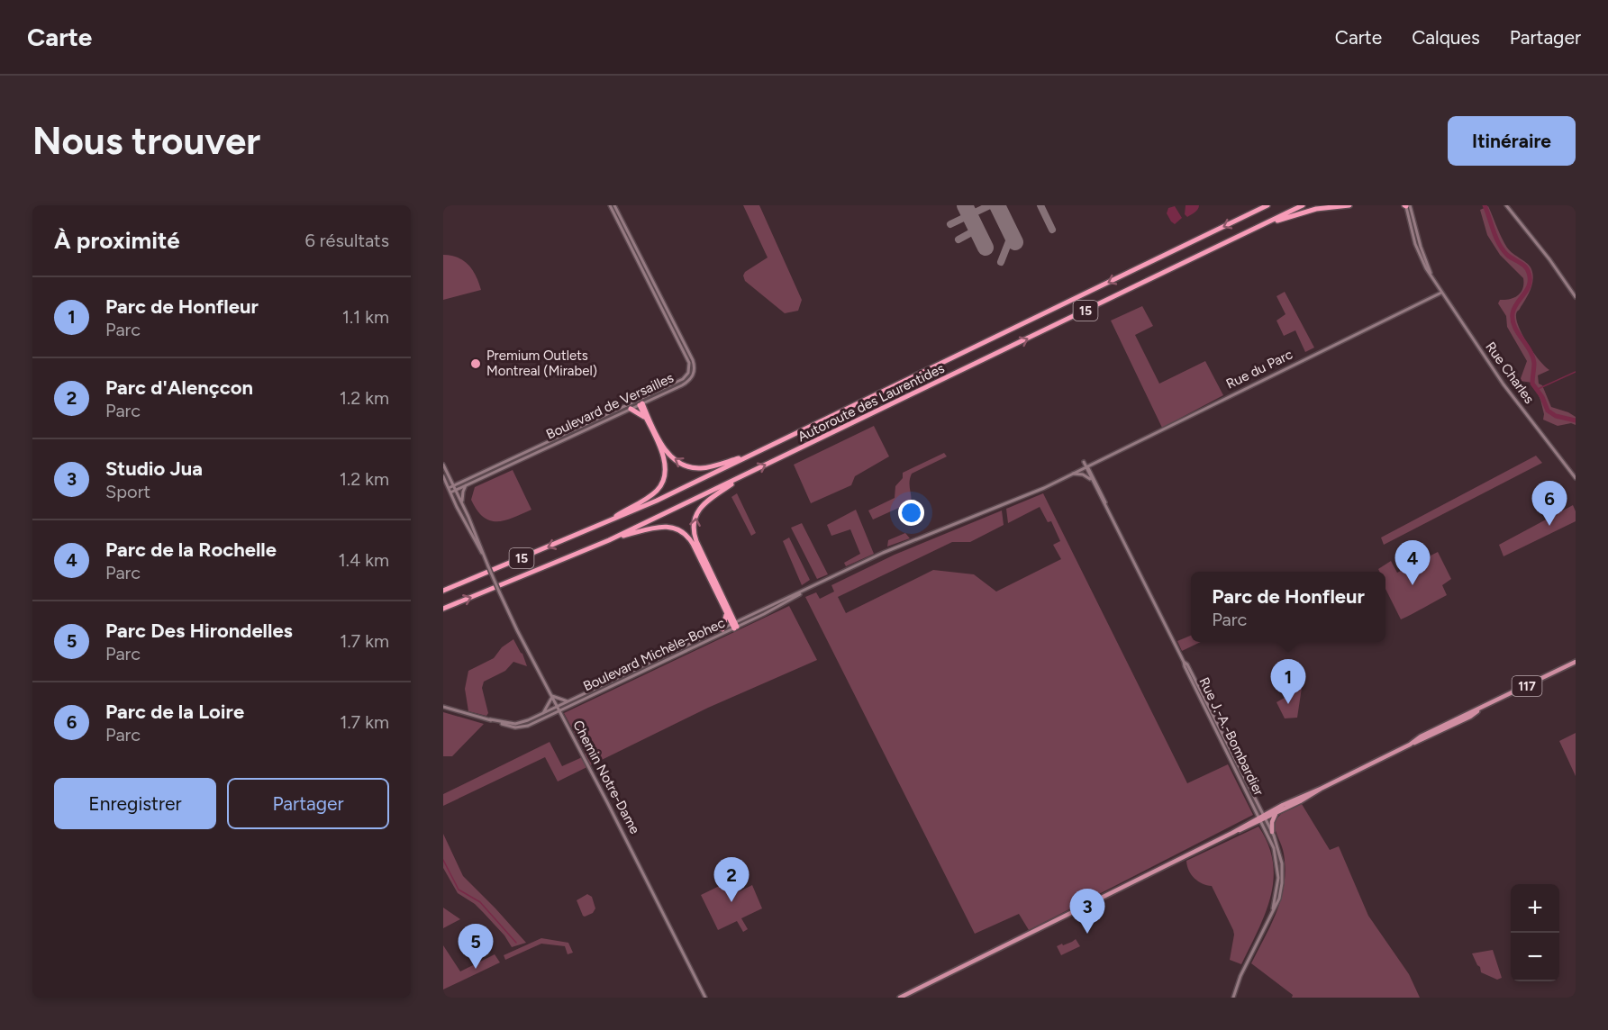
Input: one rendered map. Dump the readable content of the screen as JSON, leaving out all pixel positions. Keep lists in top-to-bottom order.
{
  "streets": {
    "highway": ["15", "Autoroute des Laurentides"],
    "main road": ["117"],
    "street": [
      "Rue du Parc",
      "Rue Charles",
      "Boulevard de Versailles",
      "Boulevard Michèle-Bohec",
      "Rue J.-A.-Bombardier",
      "Chemin Notre-Dame"
    ]
  },
  "crossings": [
    ["Rue du Parc", "Rue Charles"],
    ["Rue du Parc", "Boulevard Michèle-Bohec"],
    ["Rue du Parc", "Rue J.-A.-Bombardier"],
    ["Boulevard de Versailles", "Chemin Notre-Dame"],
    ["Boulevard Michèle-Bohec", "Rue J.-A.-Bombardier"],
    ["Boulevard Michèle-Bohec", "Chemin Notre-Dame"],
    ["117", "Rue J.-A.-Bombardier"]
  ],
  "places": ["Premium Outlets Montreal (Mirabel)"],
  "page": {
    "header": "Carte",
    "nav": ["Carte", "Calques", "Partager"],
    "buttons": [
      "Itinéraire",
      ["Enregistrer", "Partager"]
    ],
    "title": "Nous trouver",
    "heading": ["À proximité", "6 résultats"],
    "list": [
      {
        "mark": "1",
        "name": "Parc de Honfleur",
        "note": "Parc",
        "value": "1.1 km"
      },
      {
        "mark": "2",
        "name": "Parc d'Alençcon",
        "note": "Parc",
        "value": "1.2 km"
      },
      {
        "mark": "3",
        "name": "Studio Jua",
        "note": "Sport",
        "value": "1.2 km"
      },
      {
        "mark": "4",
        "name": "Parc de la Rochelle",
        "note": "Parc",
        "value": "1.4 km"
      },
      {
        "mark": "5",
        "name": "Parc Des Hirondelles",
        "note": "Parc",
        "value": "1.7 km"
      },
      {
        "mark": "6",
        "name": "Parc de la Loire",
        "note": "Parc",
        "value": "1.7 km"
      }
    ],
    "pins": [
      "6",
      "4",
      "1",
      "2",
      "3",
      "5"
    ],
    "popup": ["Parc de Honfleur", "Parc"],
    "map_buttons": ["+", "−"]
  }
}
